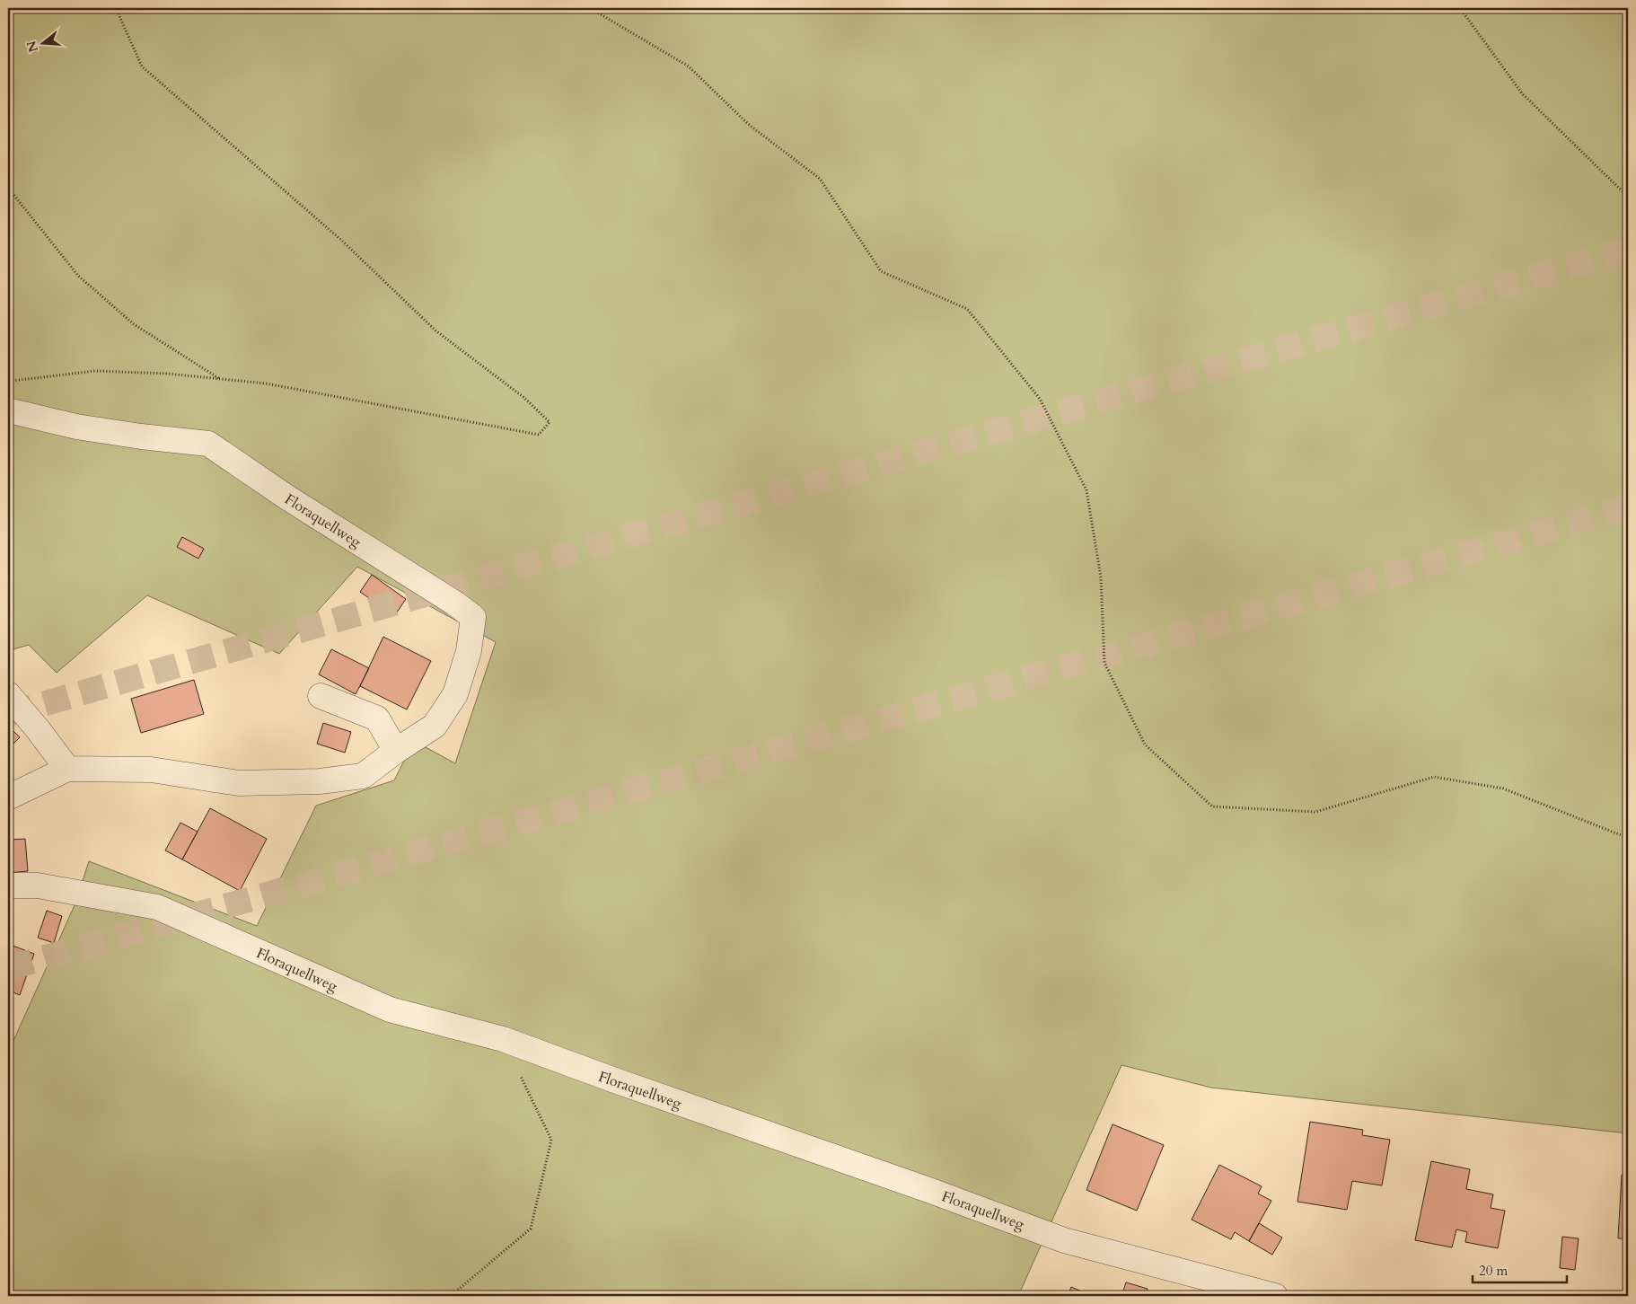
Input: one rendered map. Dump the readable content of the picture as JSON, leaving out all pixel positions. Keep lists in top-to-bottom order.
{
  "streets": {
    "street": ["Floraquellweg"]
  },
  "scale_bar": "20 m",
  "north": "left"
}
